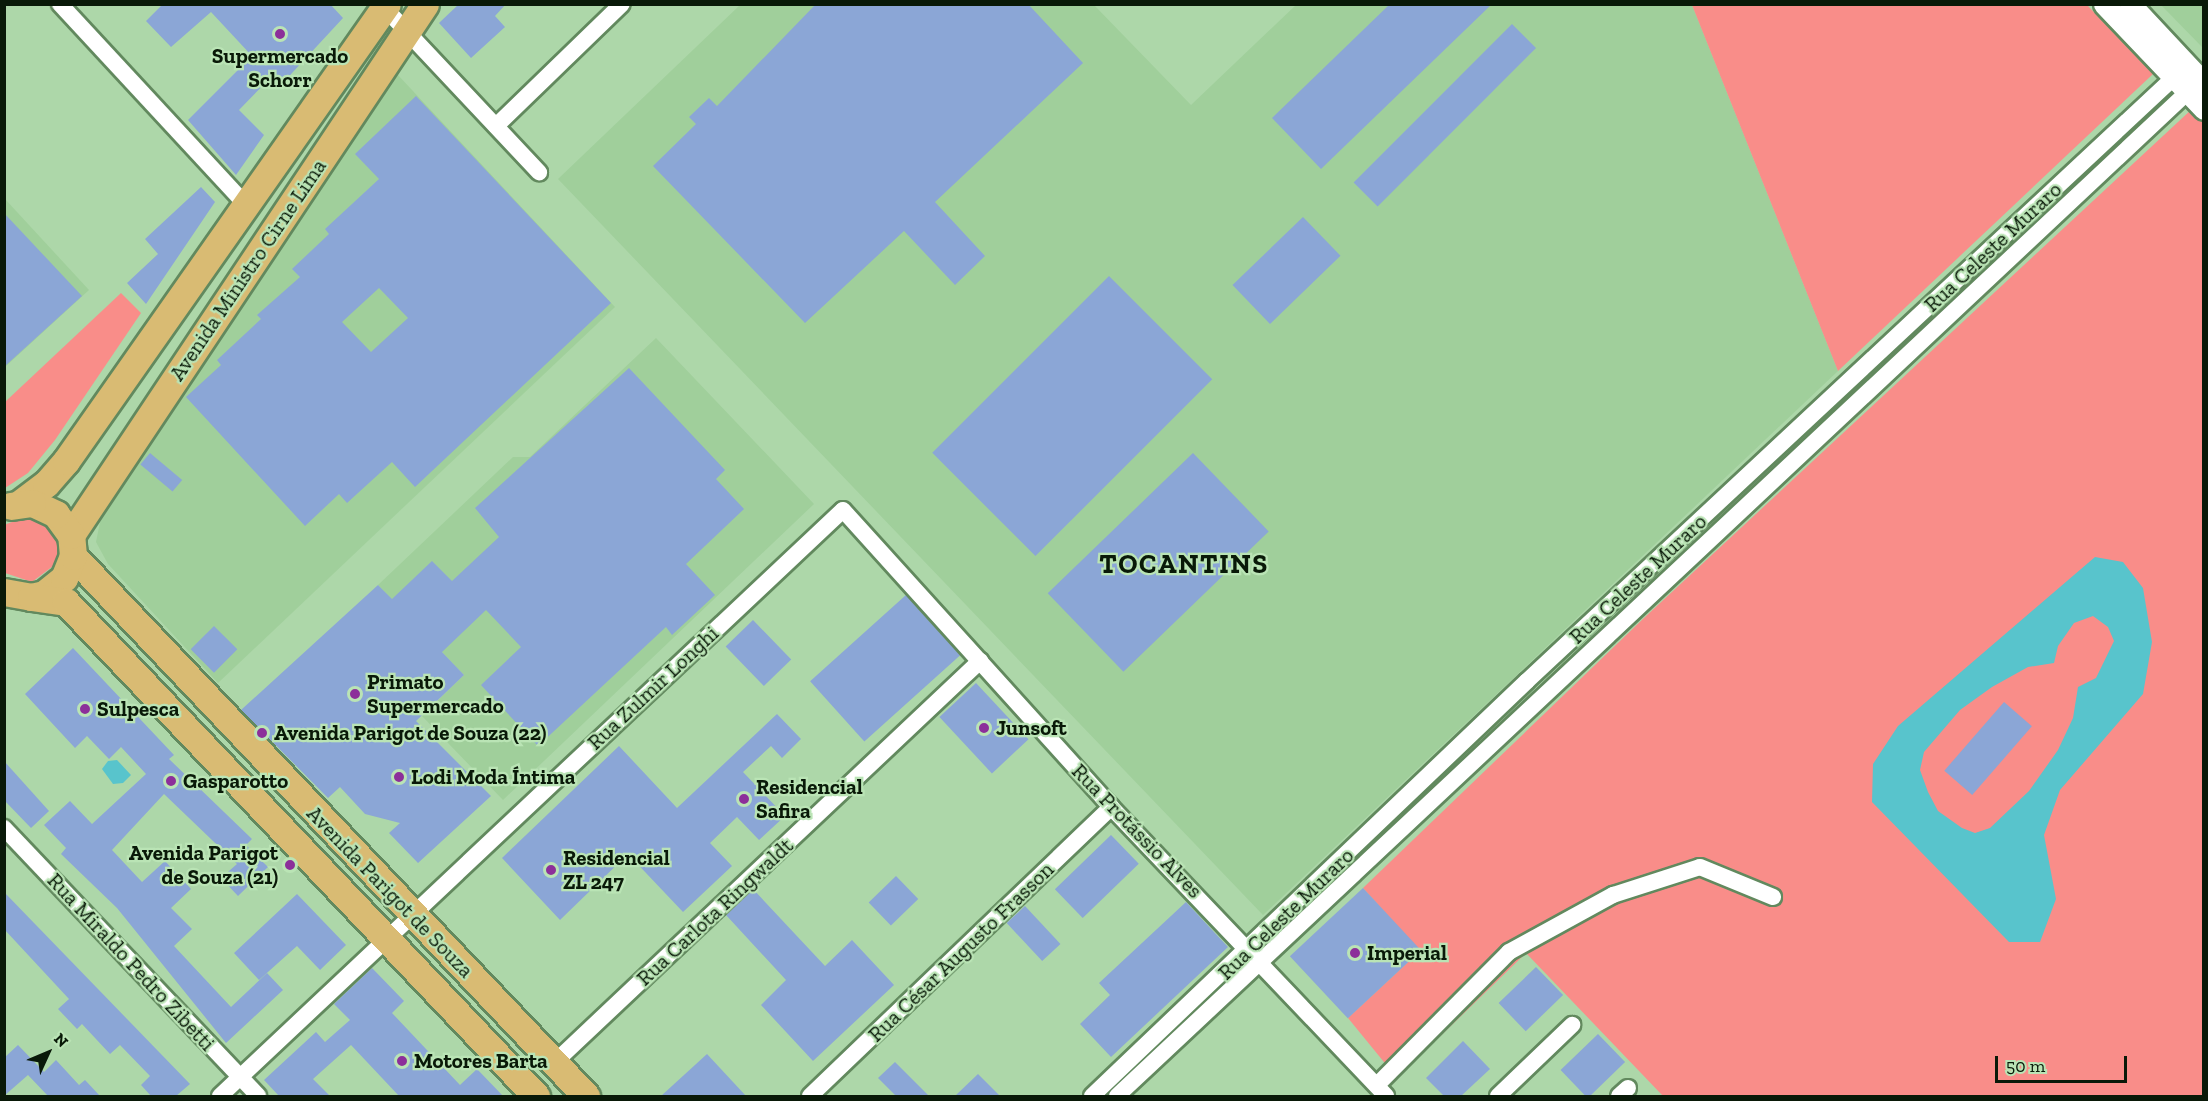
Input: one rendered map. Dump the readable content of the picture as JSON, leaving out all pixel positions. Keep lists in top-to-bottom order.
{
  "streets": {
    "main road": ["Avenida Ministro Cirne Lima", "Avenida Parigot de Souza"],
    "street": [
      "Rua Celeste Muraro",
      "Rua Zulmir Longhi",
      "Rua Protássio Alves",
      "Rua Carlota Ringwaldt",
      "Rua César Augusto Frasson",
      "Rua Miraldo Pedro Zibetti"
    ]
  },
  "crossings": [
    ["Rua Celeste Muraro", "Rua Protássio Alves"],
    ["Avenida Ministro Cirne Lima", "Avenida Parigot de Souza"],
    ["Rua Zulmir Longhi", "Rua Protássio Alves"],
    ["Rua Zulmir Longhi", "Avenida Parigot de Souza"],
    ["Rua Protássio Alves", "Rua Carlota Ringwaldt"],
    ["Rua Protássio Alves", "Rua César Augusto Frasson"],
    ["Avenida Parigot de Souza", "Rua Carlota Ringwaldt"]
  ],
  "districts": ["TOCANTINS"],
  "places": [
    "Supermercado Schorr",
    "Primato Supermercado",
    "Sulpesca",
    "Junsoft",
    "Avenida Parigot de Souza (22)",
    "Lodi Moda Íntima",
    "Gasparotto",
    "Residencial Safira",
    "Avenida Parigot de Souza (21)",
    "Residencial ZL 247",
    "Imperial",
    "Motores Barta"
  ],
  "scale_bar": "50 m",
  "north": "top right"
}
